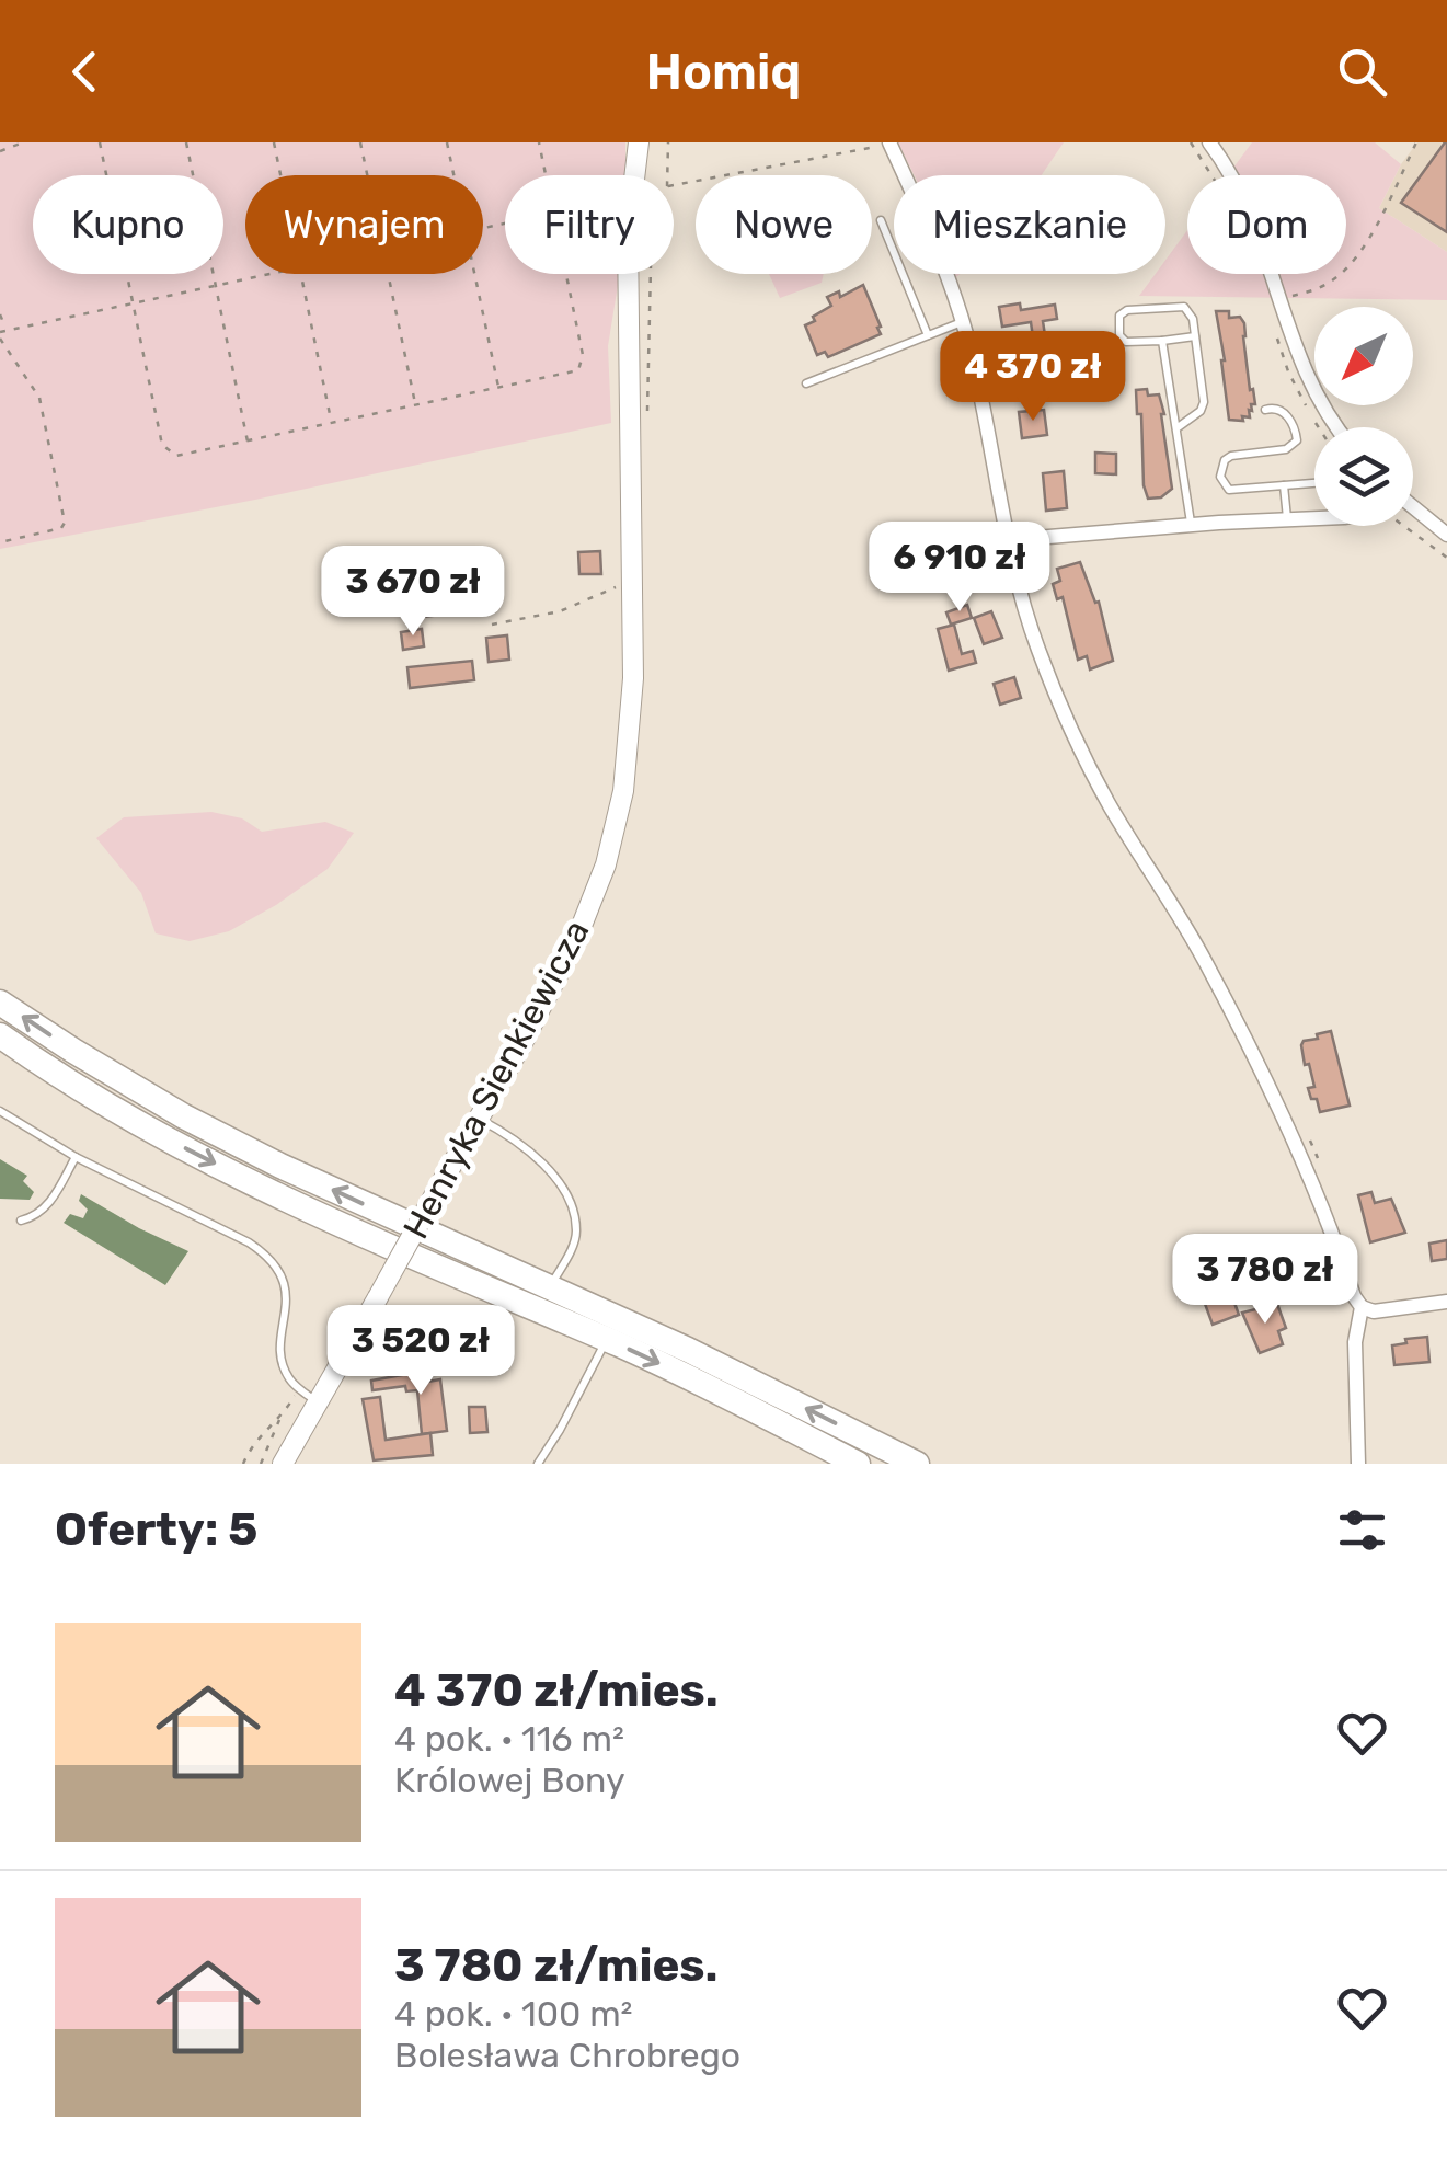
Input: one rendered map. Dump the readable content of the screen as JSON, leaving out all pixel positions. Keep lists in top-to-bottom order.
{
  "streets": {
    "street": ["Henryka Sienkiewicza"]
  },
  "north": "bottom left",
  "page": {
    "header": "Homiq",
    "chip": [
      "Kupno",
      "Wynajem",
      "Filtry",
      "Nowe",
      "Mieszkanie",
      "Dom"
    ],
    "price": [
      "4 370 zł",
      "6 910 zł",
      "3 670 zł",
      "3 780 zł",
      "3 520 zł"
    ],
    "heading": "Oferty: 5",
    "list": [
      {
        "name": "4 370 zł/mies.",
        "note": "4 pok. · 116 m² · Królowej Bony"
      },
      {
        "name": "3 780 zł/mies.",
        "note": "4 pok. · 100 m² · Bolesława Chrobrego"
      }
    ]
  }
}
